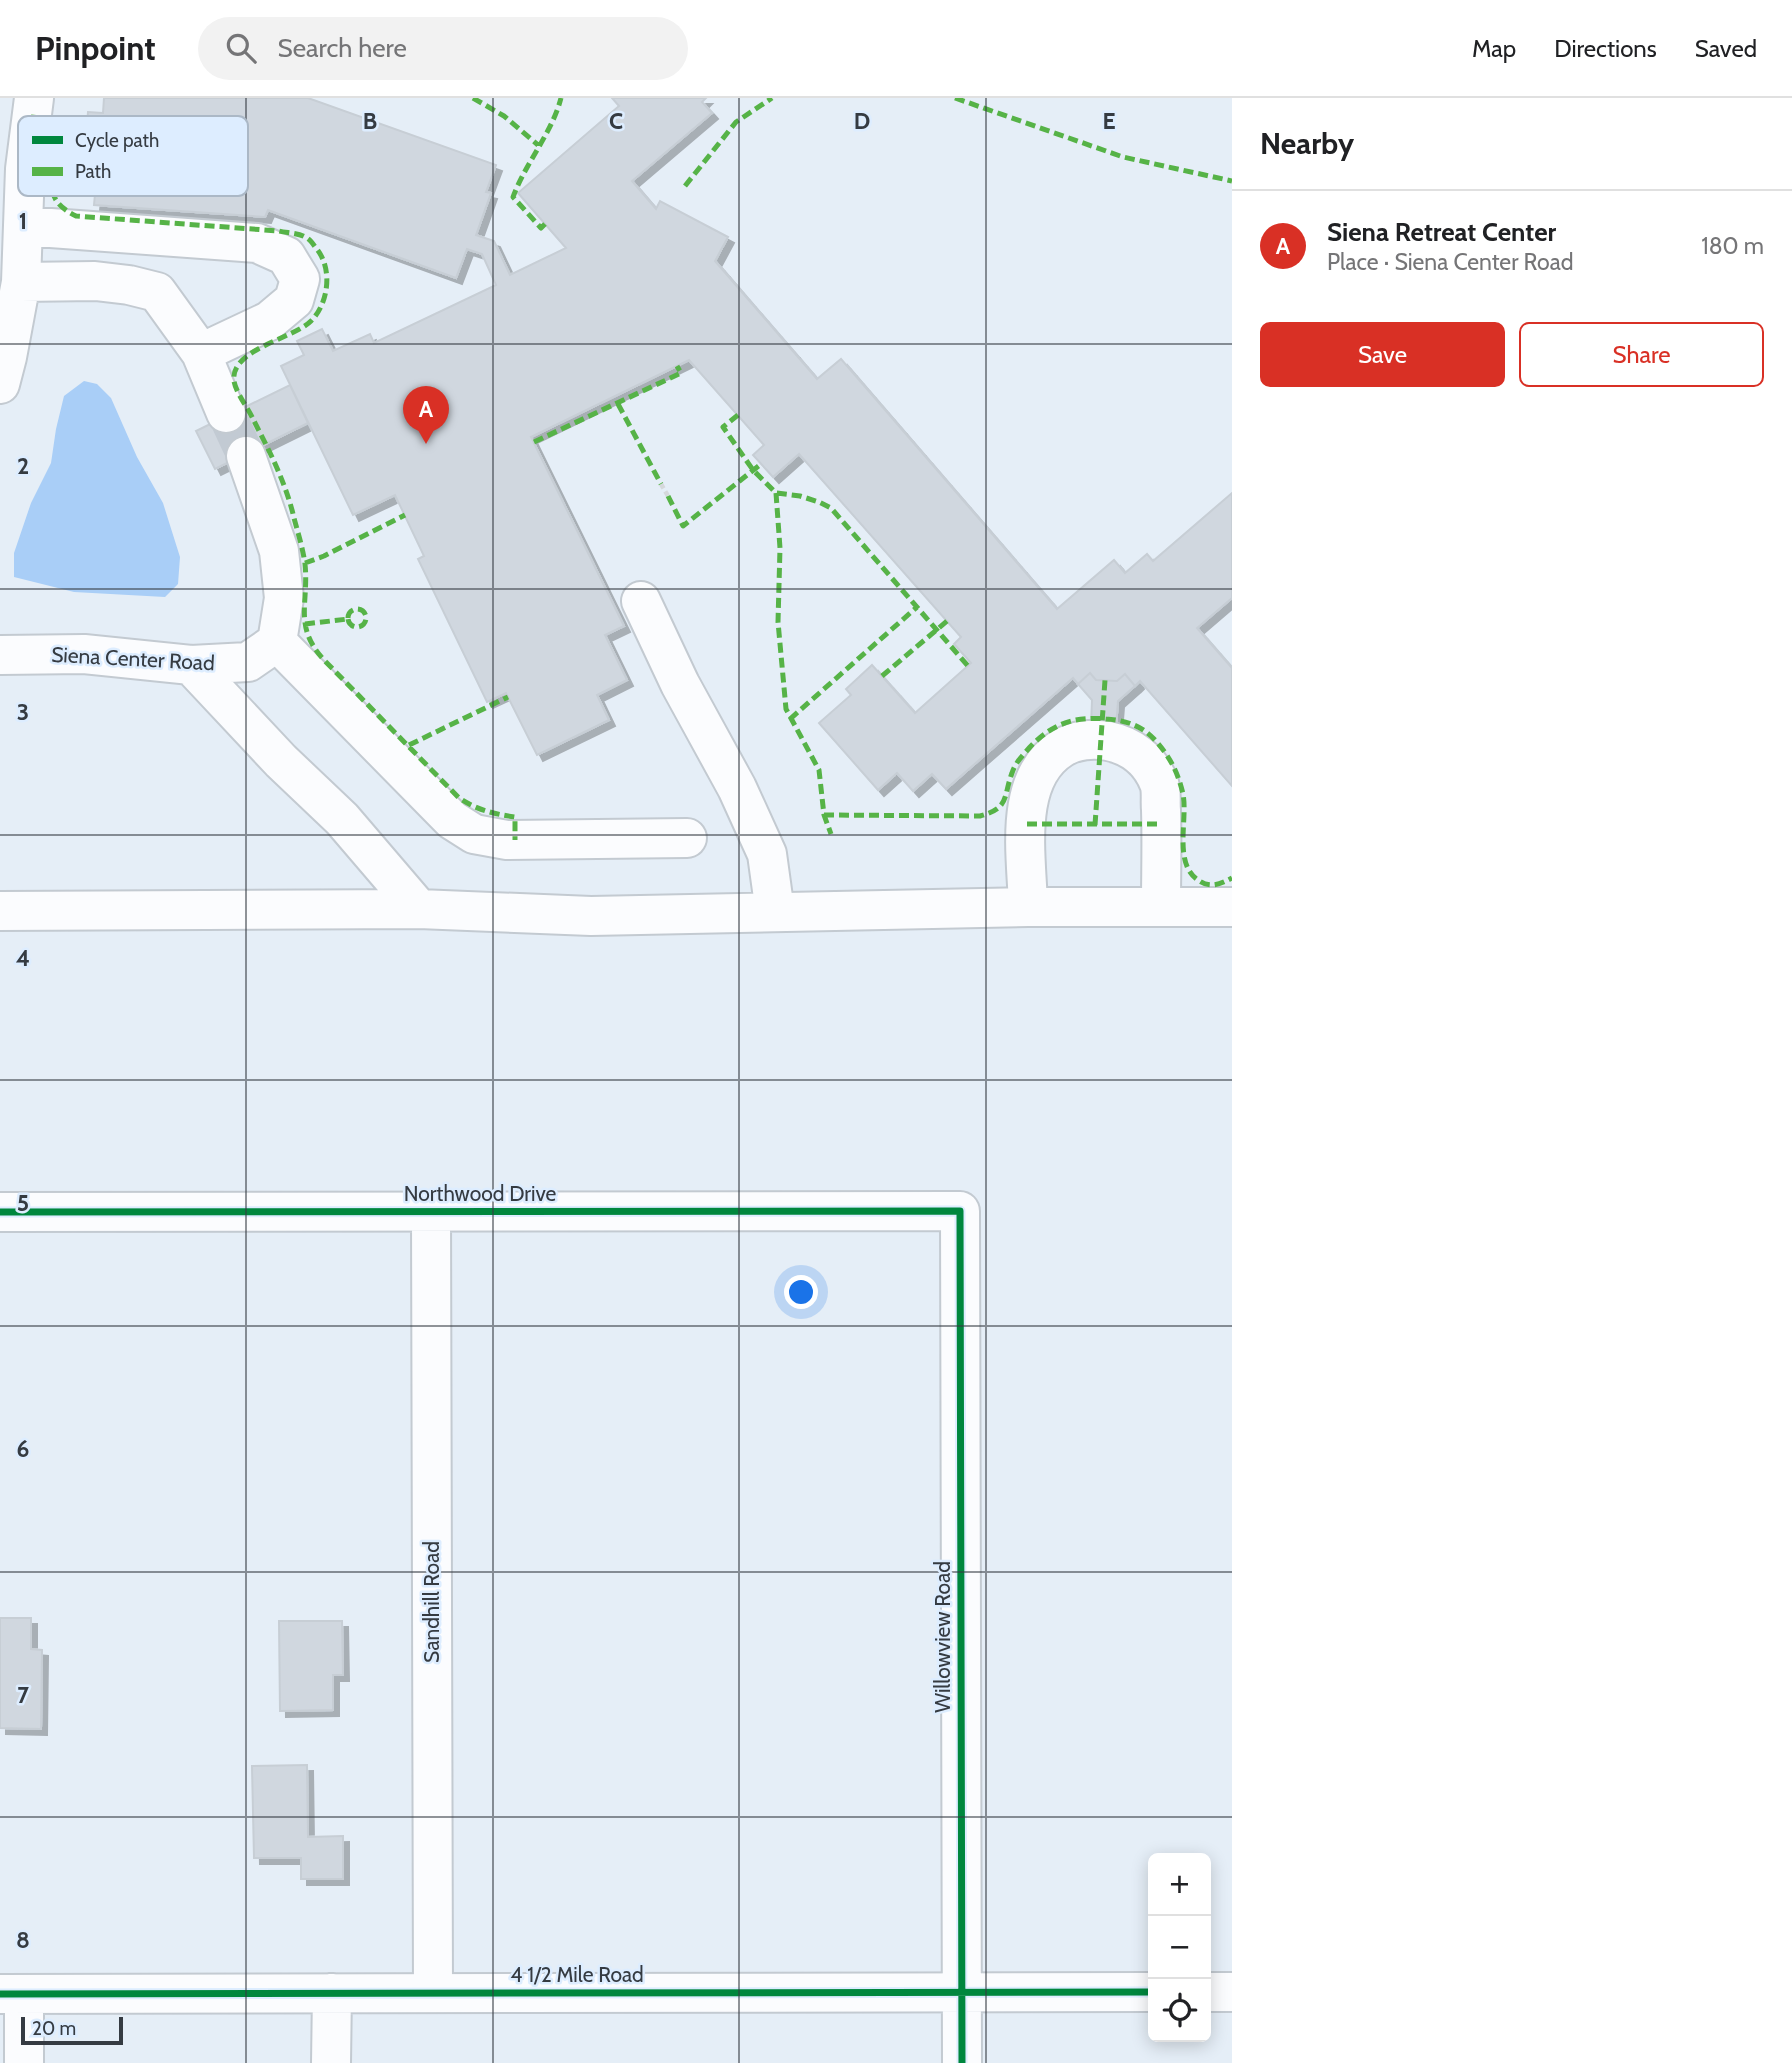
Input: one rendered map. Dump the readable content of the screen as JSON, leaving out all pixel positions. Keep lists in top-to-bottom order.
{
  "streets": {
    "street": [
      "Siena Center Road",
      "Northwood Drive",
      "Sandhill Road",
      "Willowview Road",
      "4 1/2 Mile Road"
    ]
  },
  "crossings": [
    ["Northwood Drive", "Sandhill Road"],
    ["Northwood Drive", "Willowview Road"],
    ["Sandhill Road", "4 1/2 Mile Road"],
    ["Willowview Road", "4 1/2 Mile Road"]
  ],
  "legend": ["Cycle path", "Path"],
  "scale_bar": "20 m",
  "page": {
    "header": "Pinpoint",
    "search": "Search here",
    "nav": ["Map", "Directions", "Saved"],
    "heading": "Nearby",
    "list": [
      {
        "mark": "A",
        "name": "Siena Retreat Center",
        "note": "Place · Siena Center Road",
        "value": "180 m"
      }
    ],
    "buttons": ["Save", "Share"],
    "pins": "A",
    "map_buttons": ["+", "−"],
    "scale": "20 m"
  },
  "grid": {
    "columns": [
      "B",
      "C",
      "D",
      "E"
    ],
    "rows": [
      "1",
      "2",
      "3",
      "4",
      "5",
      "6",
      "7",
      "8"
    ]
  }
}
